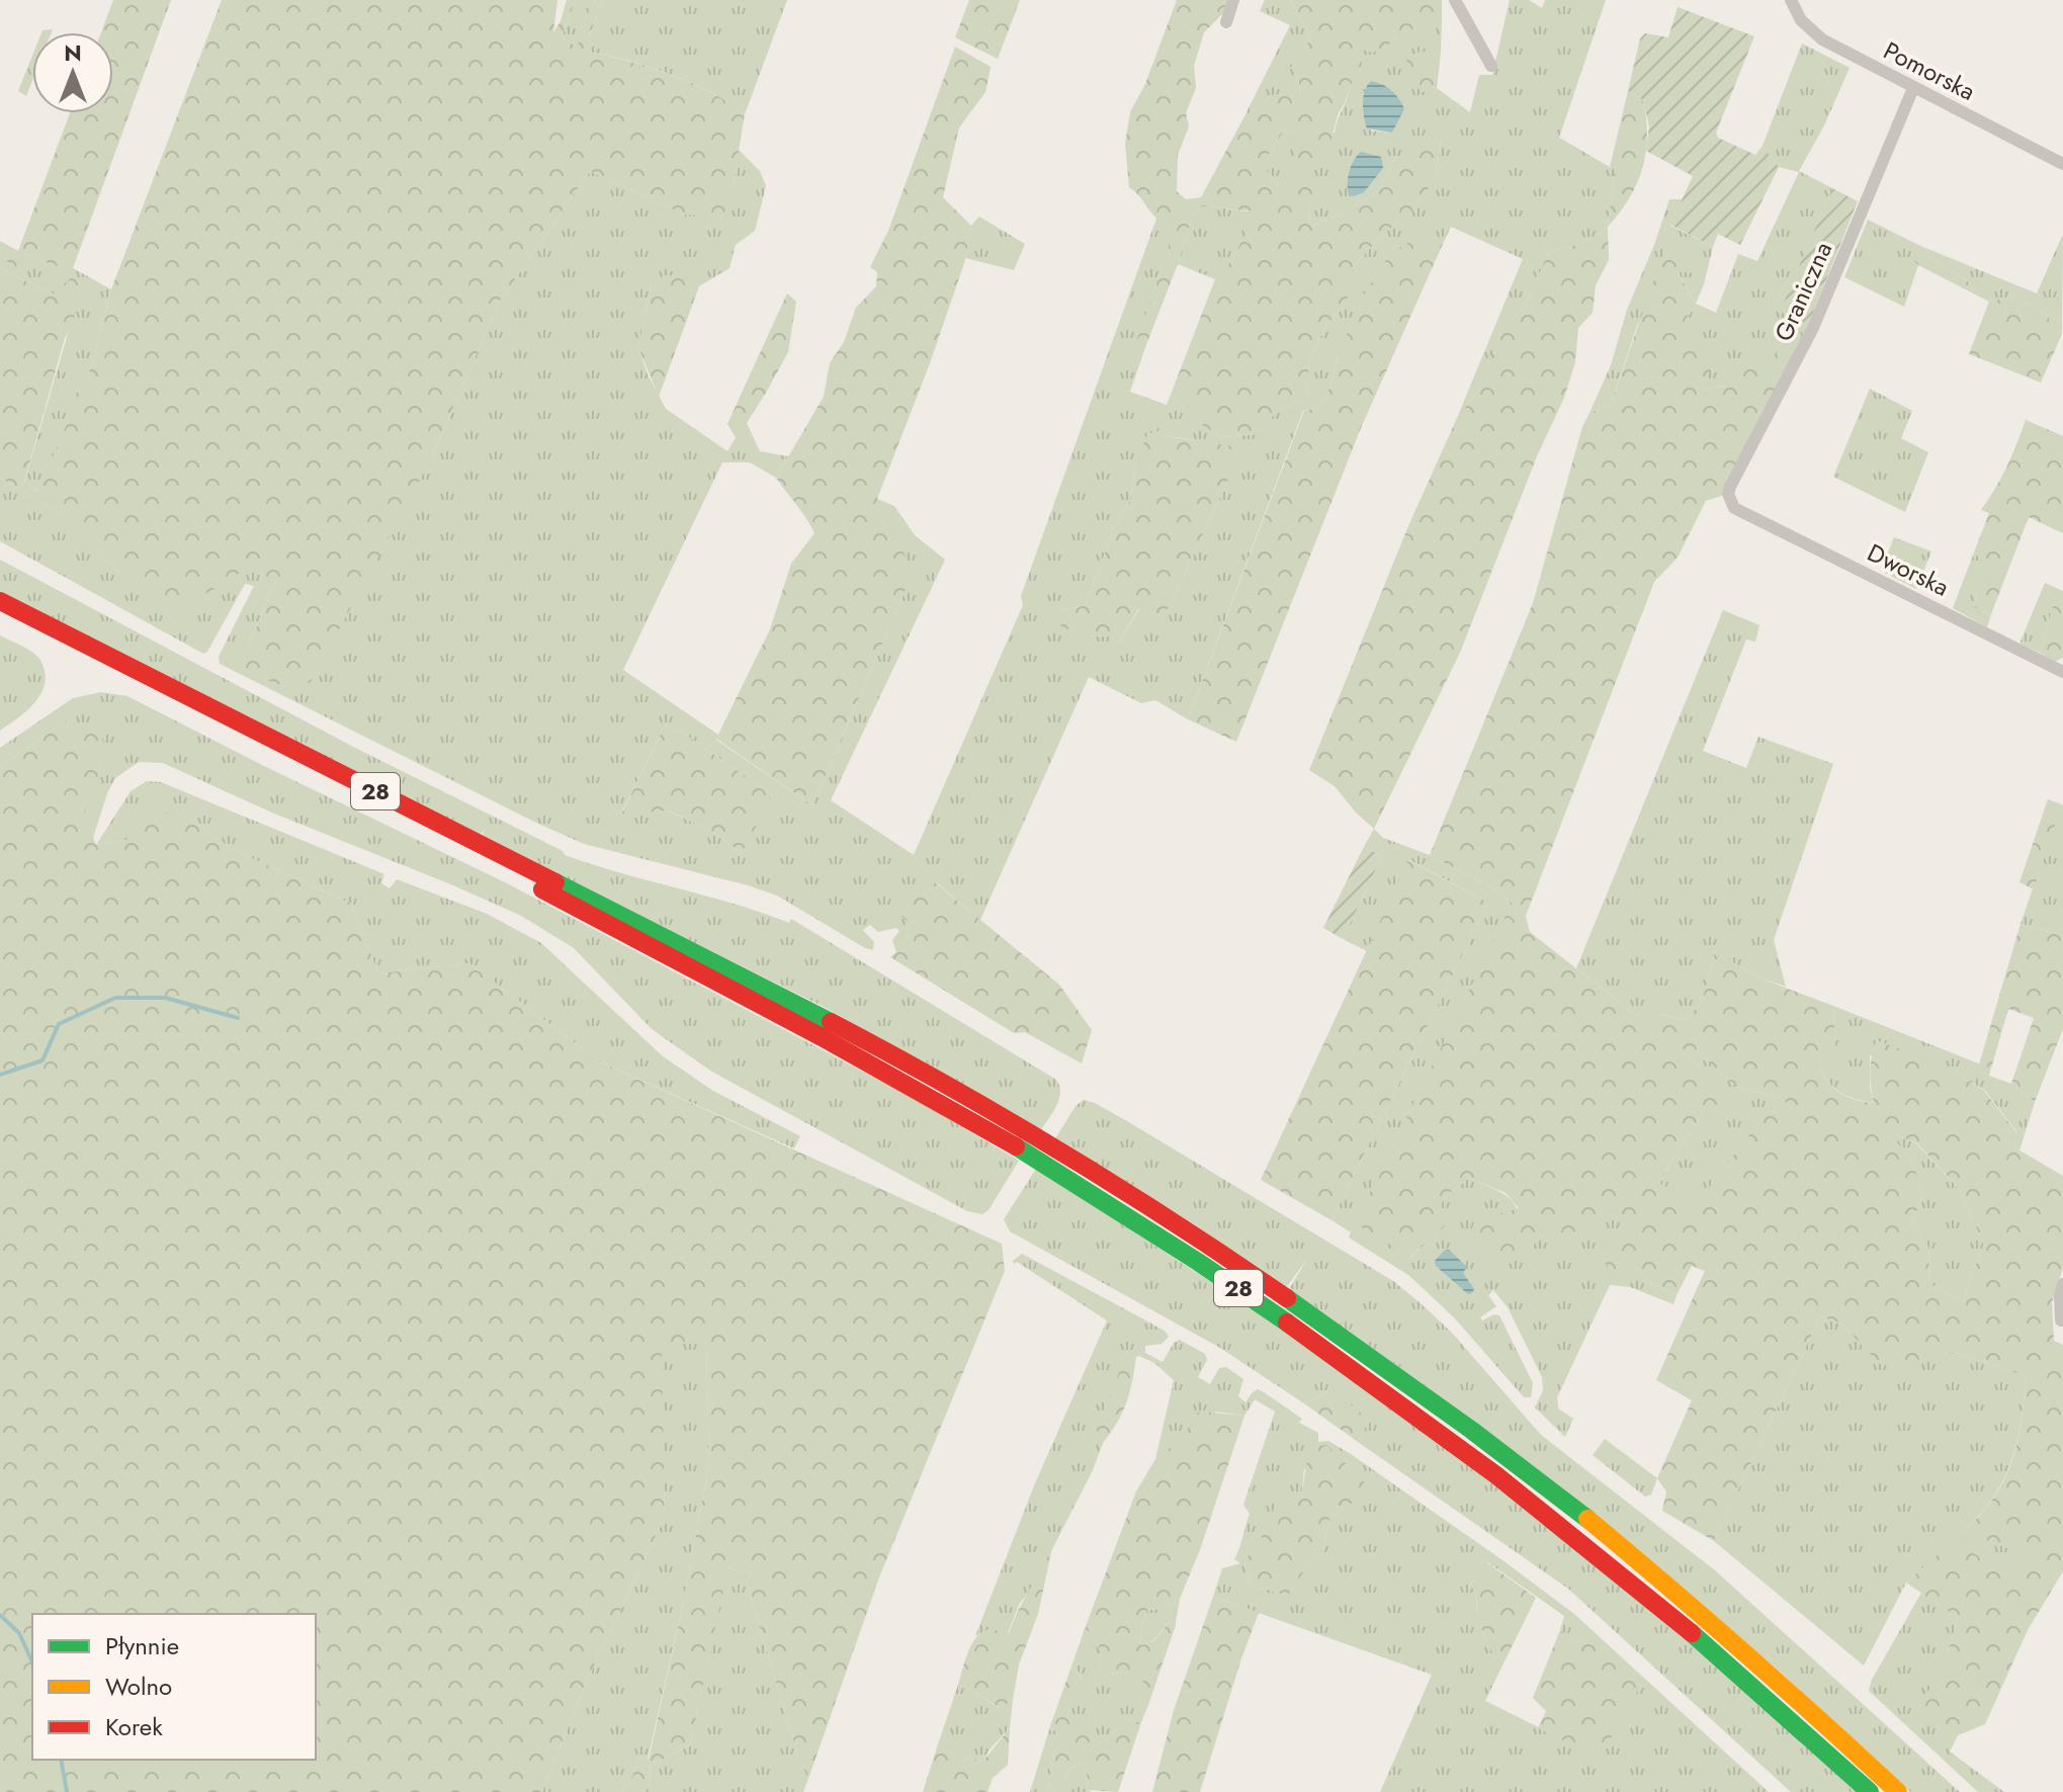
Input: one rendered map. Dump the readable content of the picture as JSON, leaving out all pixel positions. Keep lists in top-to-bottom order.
{
  "streets": {
    "main road": ["28"],
    "street": ["Pomorska", "Graniczna", "Dworska"]
  },
  "crossings": [
    ["Pomorska", "Graniczna"],
    ["Graniczna", "Dworska"]
  ],
  "legend": ["Płynnie", "Wolno", "Korek"],
  "north": "top"
}
